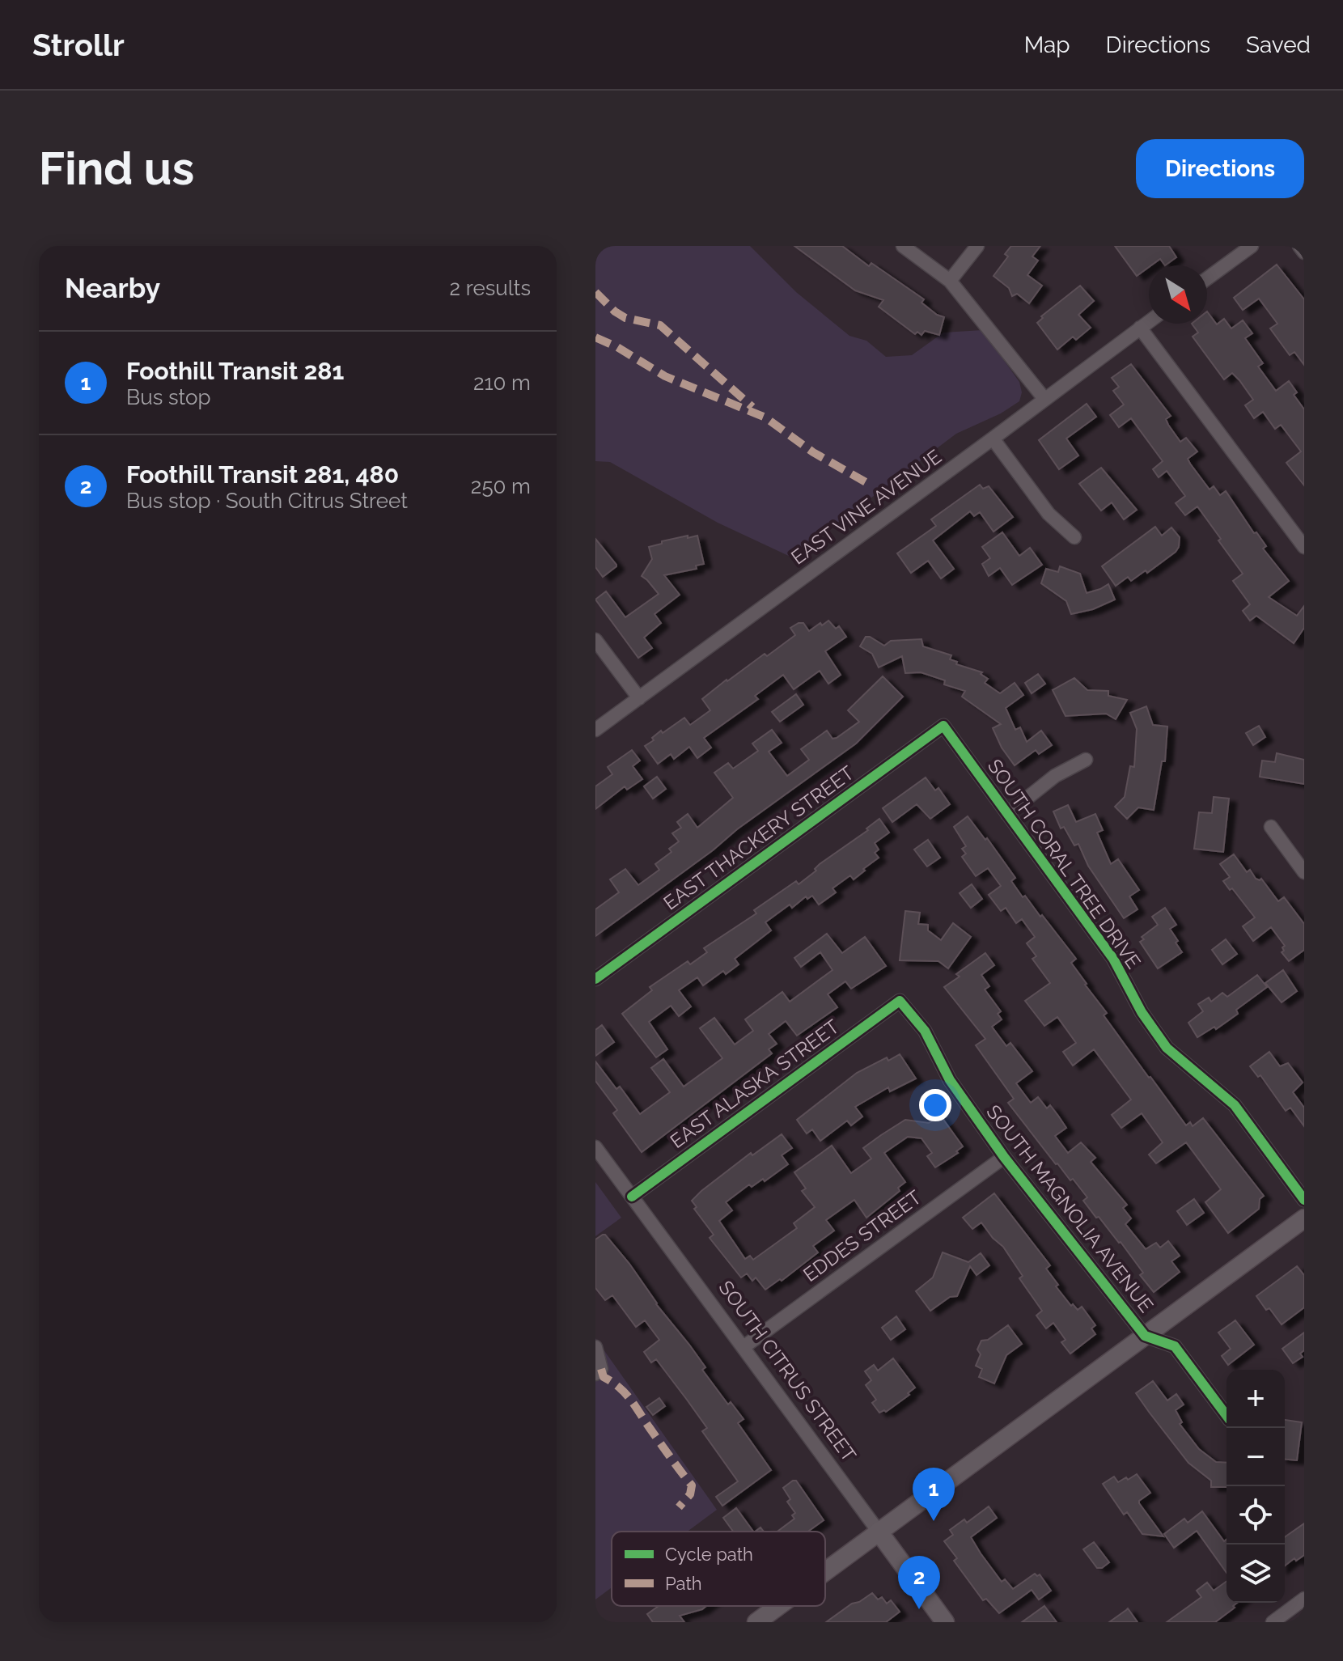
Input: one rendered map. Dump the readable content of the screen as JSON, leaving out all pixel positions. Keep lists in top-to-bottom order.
{
  "streets": {
    "main road": ["SOUTH CITRUS STREET"],
    "street": [
      "EAST VINE AVENUE",
      "EAST THACKERY STREET",
      "SOUTH CORAL TREE DRIVE",
      "EAST ALASKA STREET",
      "SOUTH MAGNOLIA AVENUE",
      "EDDES STREET"
    ]
  },
  "crossings": [
    ["EAST THACKERY STREET", "SOUTH CORAL TREE DRIVE"],
    ["EAST ALASKA STREET", "SOUTH MAGNOLIA AVENUE"],
    ["EAST ALASKA STREET", "SOUTH CITRUS STREET"],
    ["SOUTH MAGNOLIA AVENUE", "EDDES STREET"],
    ["EDDES STREET", "SOUTH CITRUS STREET"]
  ],
  "legend": ["Cycle path", "Path"],
  "north": "bottom right",
  "page": {
    "header": "Strollr",
    "nav": ["Map", "Directions", "Saved"],
    "buttons": "Directions",
    "title": "Find us",
    "heading": ["Nearby", "2 results"],
    "list": [
      {
        "mark": "1",
        "name": "Foothill Transit 281",
        "note": "Bus stop",
        "value": "210 m"
      },
      {
        "mark": "2",
        "name": "Foothill Transit 281, 480",
        "note": "Bus stop · South Citrus Street",
        "value": "250 m"
      }
    ],
    "map_buttons": ["+", "−"],
    "pins": ["1", "2"]
  }
}
